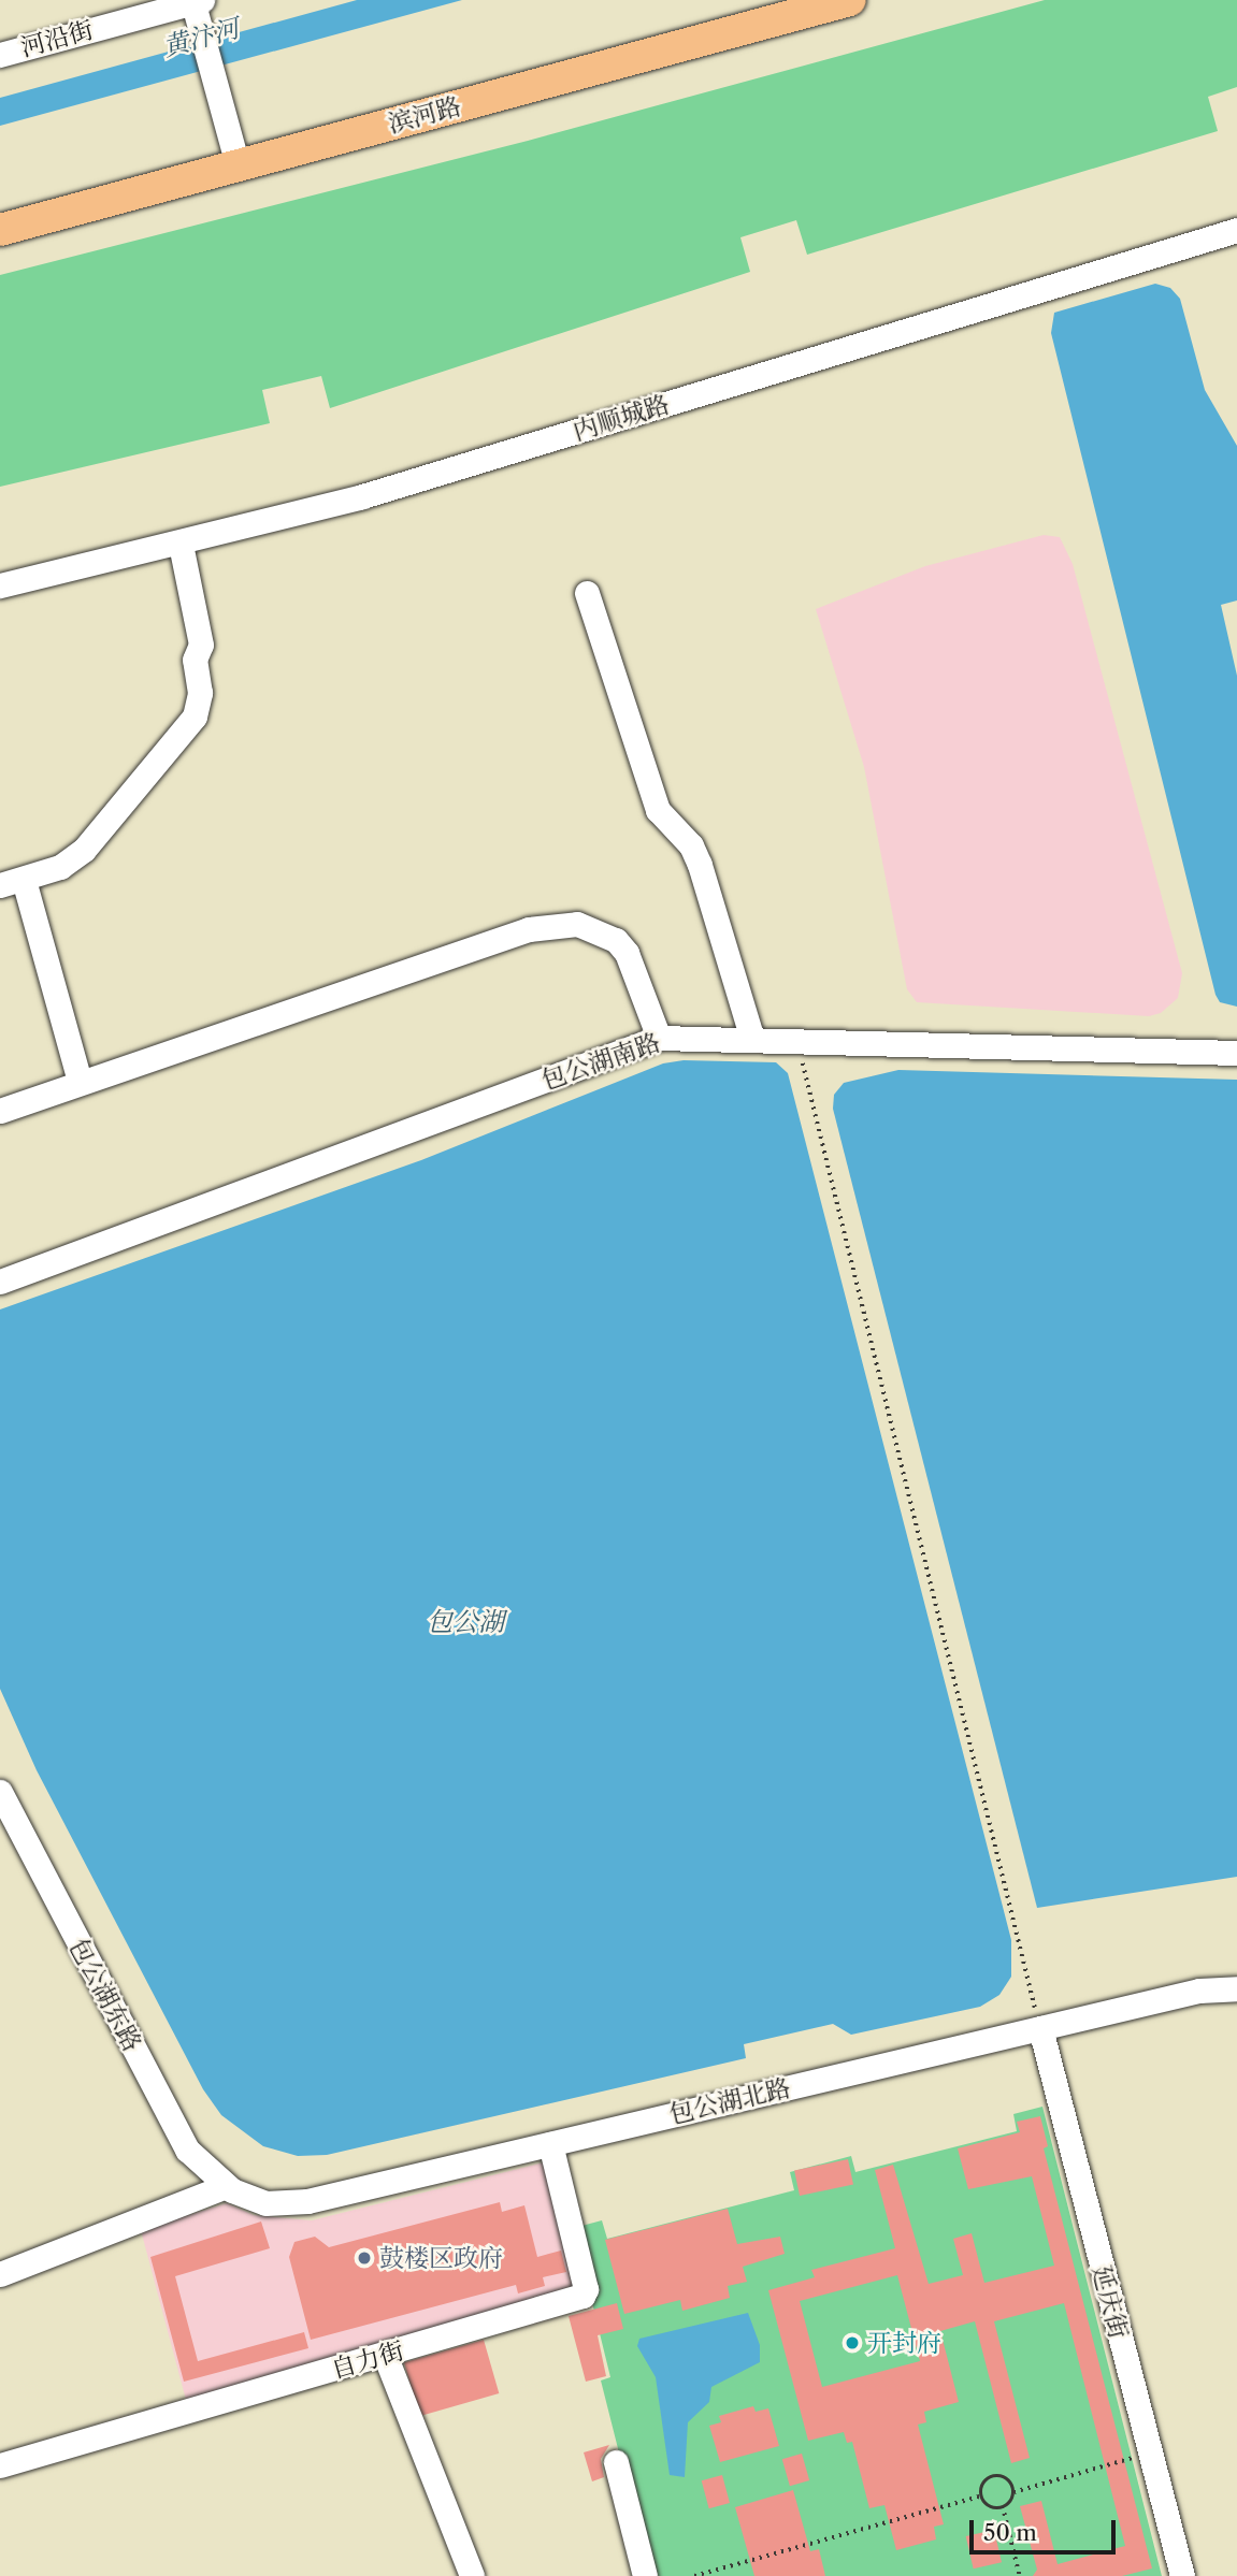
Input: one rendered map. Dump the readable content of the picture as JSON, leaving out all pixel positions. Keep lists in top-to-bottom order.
{
  "streets": {
    "main road": ["滨河路"],
    "street": [
      "河沿街",
      "内顺城路",
      "包公湖南路",
      "包公湖东路",
      "包公湖北路",
      "延庆街",
      "自力街"
    ]
  },
  "crossings": [
    ["包公湖东路", "包公湖北路"],
    ["包公湖北路", "延庆街"],
    ["包公湖北路", "自力街"]
  ],
  "water": ["黄汴河", "包公湖"],
  "places": ["鼓楼区政府", "开封府"],
  "scale_bar": "50 m"
}
